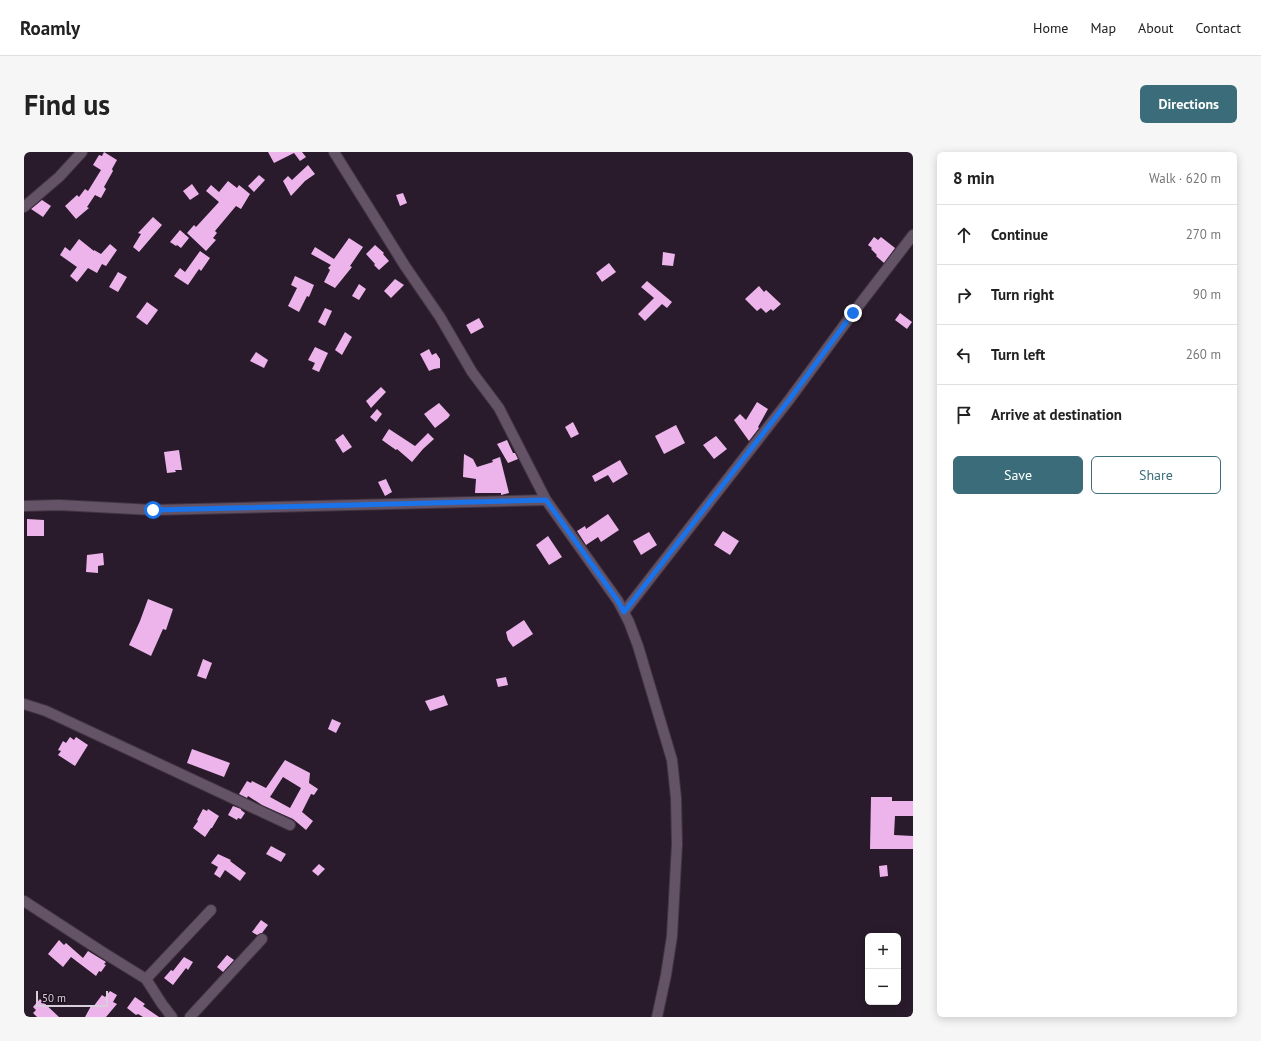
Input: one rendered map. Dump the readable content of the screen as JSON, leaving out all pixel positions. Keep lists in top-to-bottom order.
{
  "scale_bar": "50 m",
  "page": {
    "header": "Roamly",
    "nav": [
      "Home",
      "Map",
      "About",
      "Contact"
    ],
    "buttons": [
      "Directions",
      ["Save", "Share"]
    ],
    "title": "Find us",
    "heading": ["8 min", "Walk · 620 m"],
    "list": [
      ["Continue", "270 m"],
      ["Turn right", "90 m"],
      ["Turn left", "260 m"],
      "Arrive at destination"
    ],
    "map_buttons": ["+", "−"],
    "scale": "50 m"
  }
}
